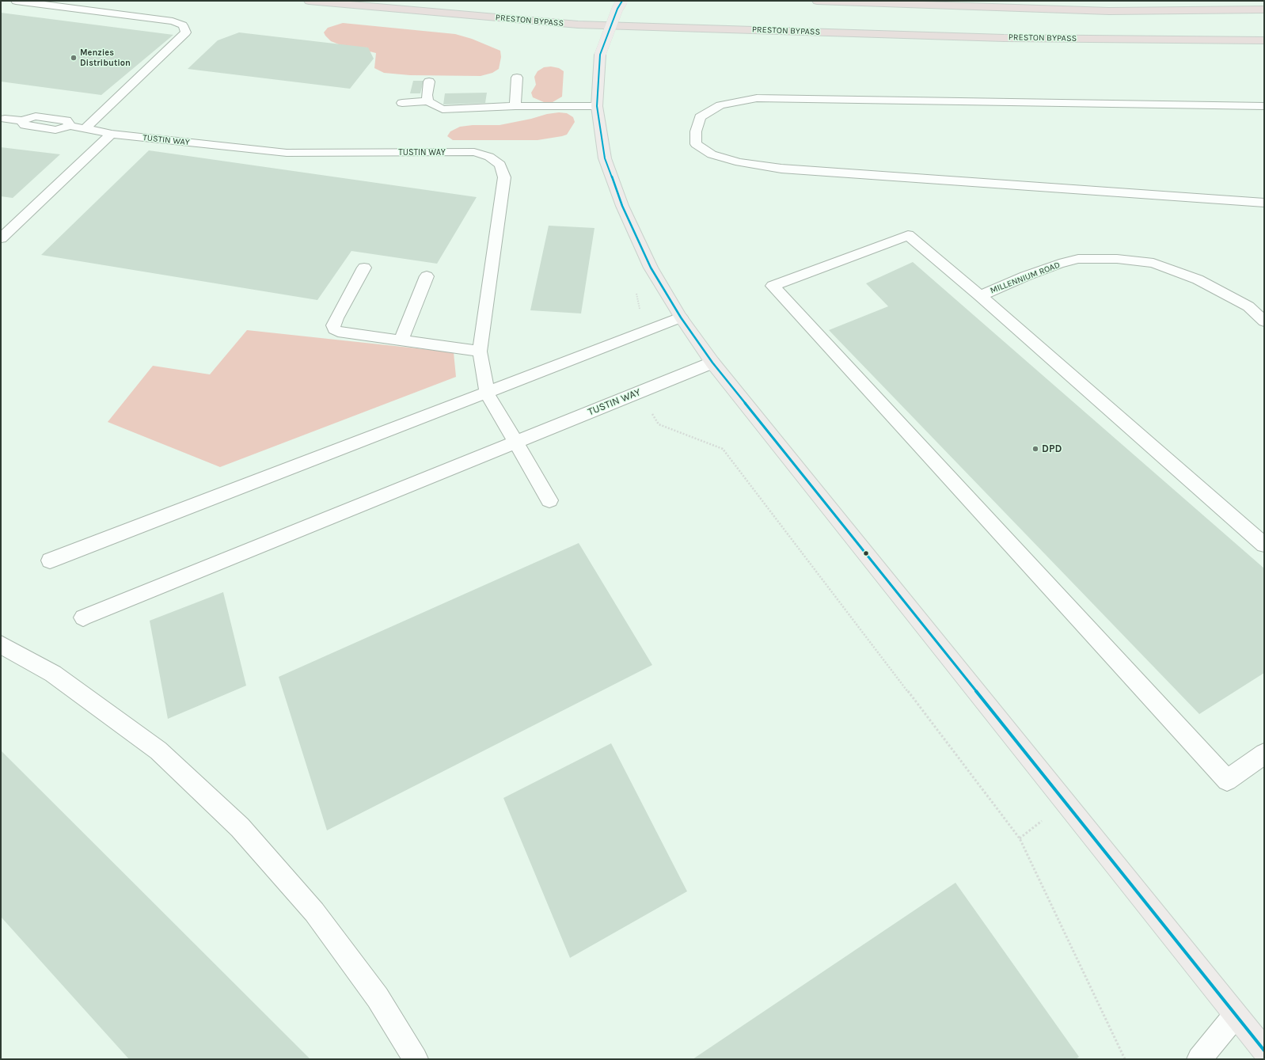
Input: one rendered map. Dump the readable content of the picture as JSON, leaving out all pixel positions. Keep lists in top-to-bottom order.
{
  "streets": {
    "highway": ["PRESTON BYPASS"],
    "lane": ["TUSTIN WAY", "MILLENNIUM ROAD"]
  },
  "places": ["Menzies Distribution", "DPD"]
}
